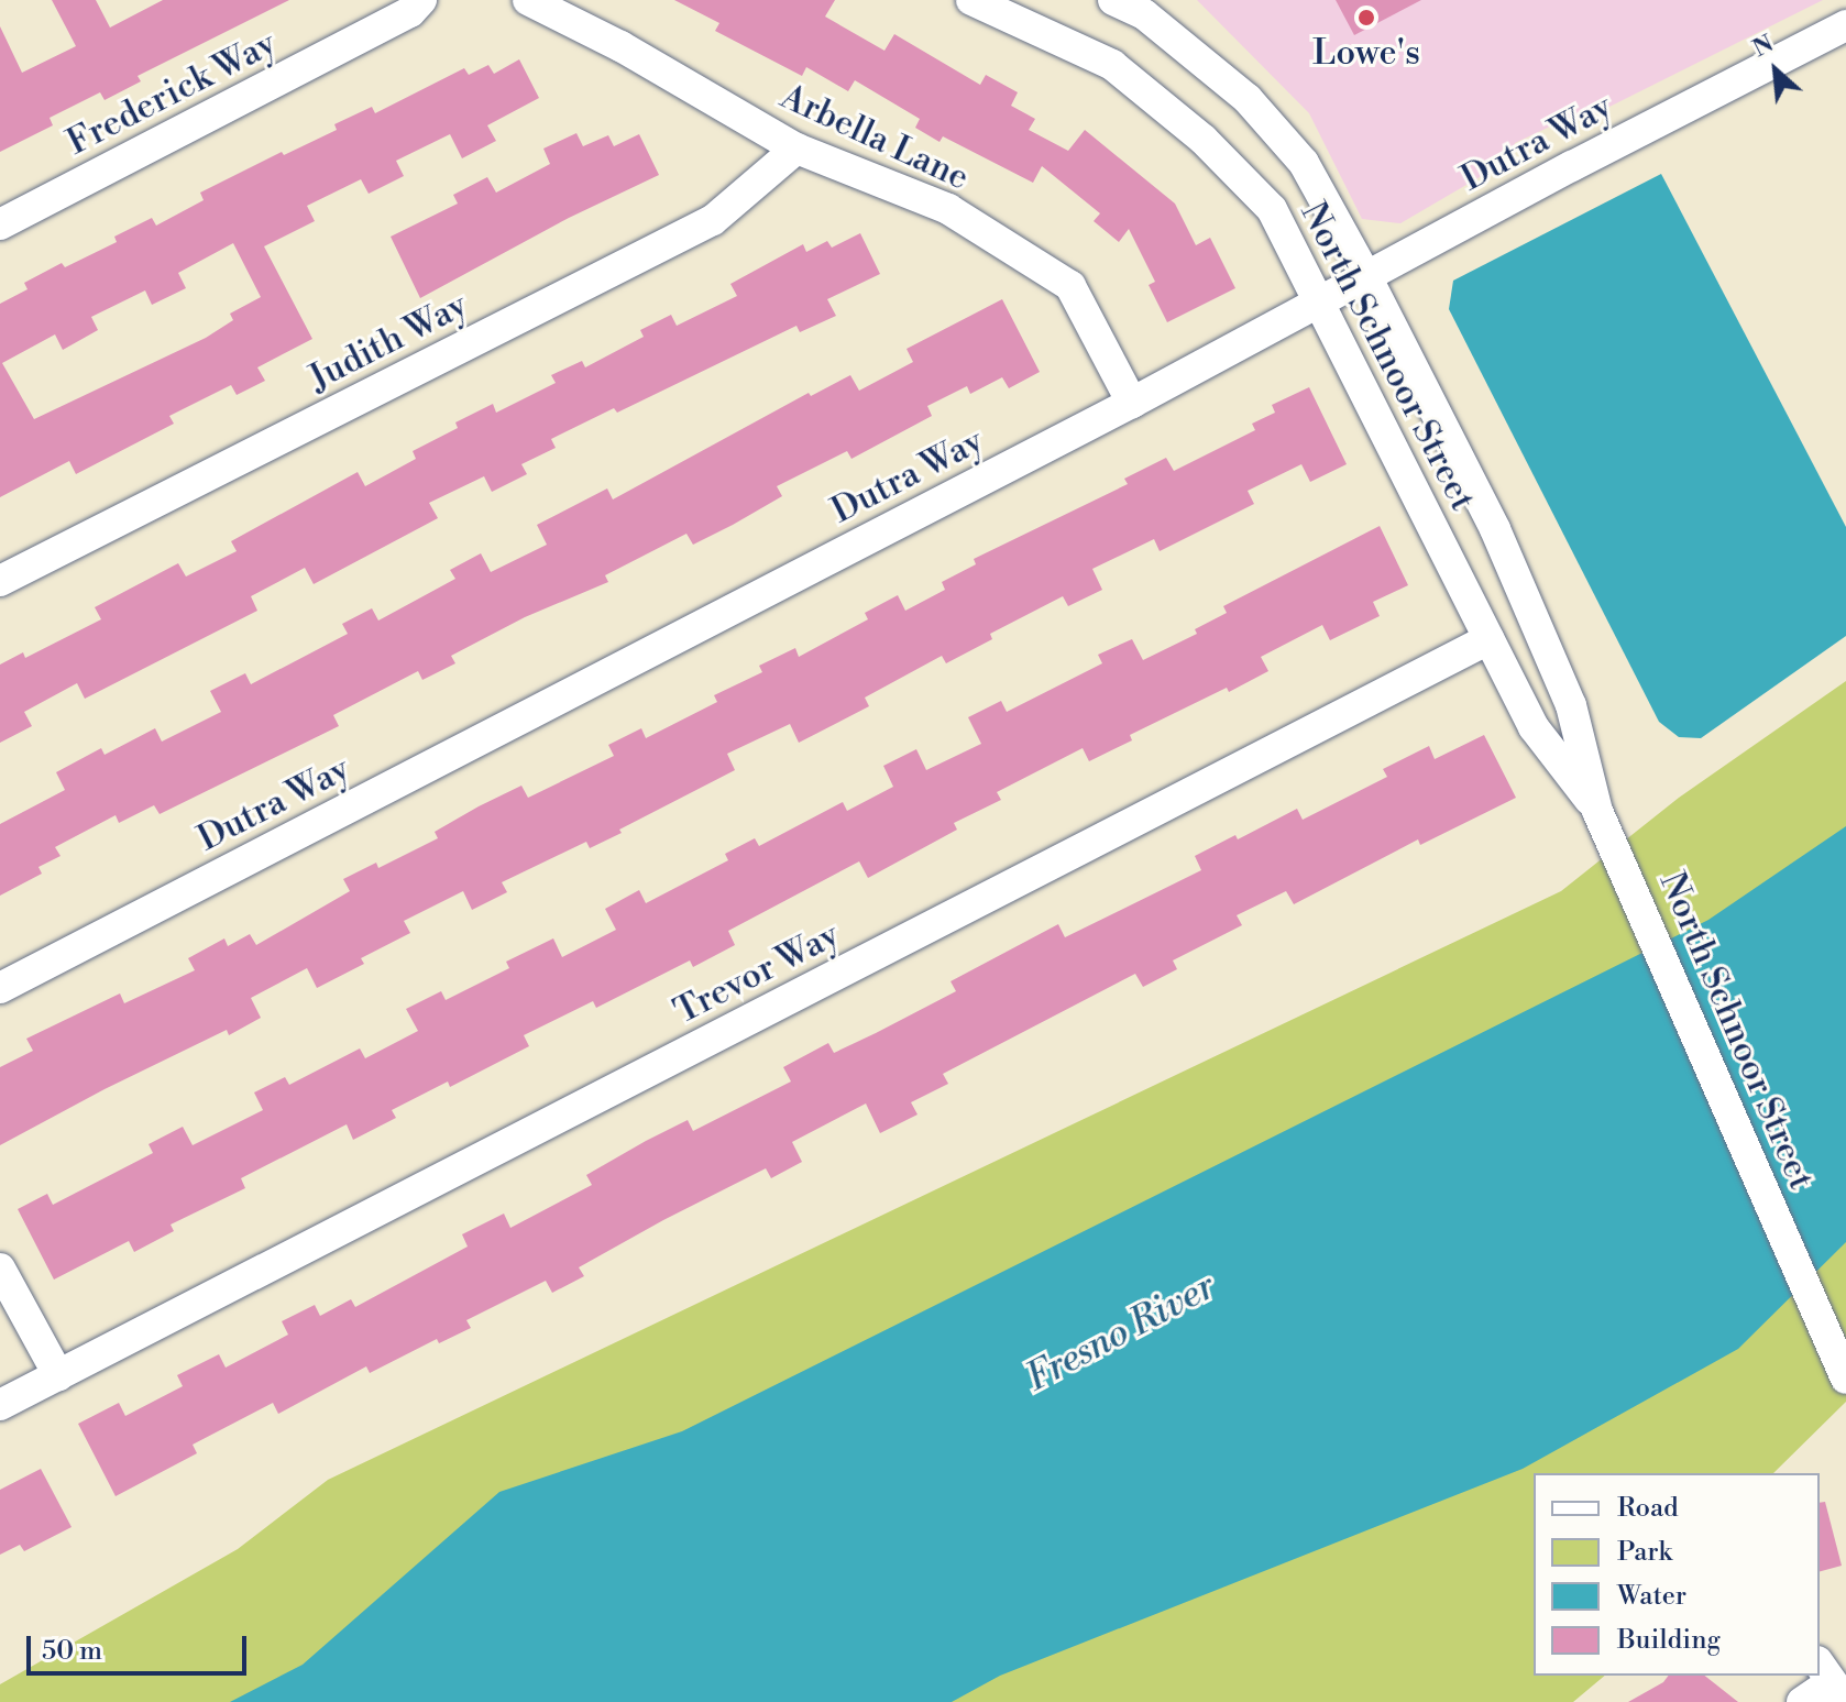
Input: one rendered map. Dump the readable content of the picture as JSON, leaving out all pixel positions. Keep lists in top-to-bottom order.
{
  "streets": {
    "street": [
      "Frederick Way",
      "Arbella Lane",
      "Dutra Way",
      "Judith Way",
      "North Schnoor Street",
      "Trevor Way"
    ]
  },
  "crossings": [
    ["Arbella Lane", "Dutra Way"],
    ["Arbella Lane", "Judith Way"],
    ["Dutra Way", "North Schnoor Street"],
    ["North Schnoor Street", "Trevor Way"]
  ],
  "water": ["Fresno River"],
  "places": ["Lowe's"],
  "legend": [
    "Road",
    "Park",
    "Water",
    "Building"
  ],
  "scale_bar": "50 m",
  "north": "top left"
}
